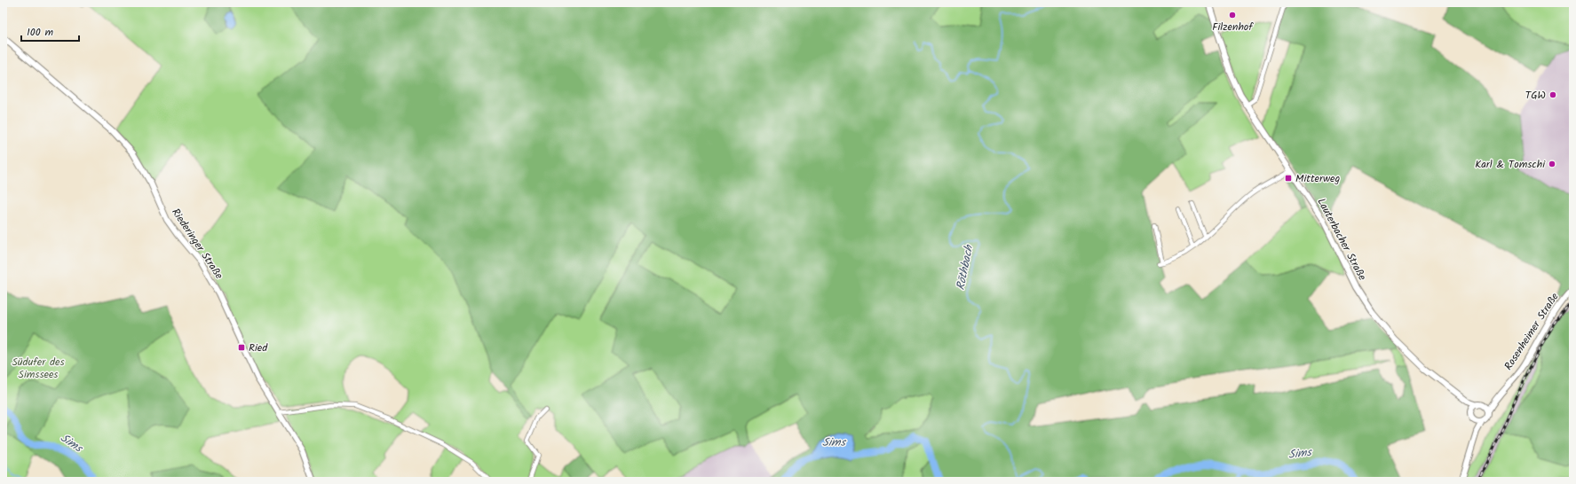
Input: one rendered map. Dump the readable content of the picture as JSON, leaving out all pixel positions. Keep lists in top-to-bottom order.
{
  "streets": {
    "main road": ["Lauterbacher Straße", "Riederinger Straße", "Rosenheimer Straße"]
  },
  "crossings": [
    ["Lauterbacher Straße", "Rosenheimer Straße"]
  ],
  "water": ["Röthbach", "Sims"],
  "parks": ["Südufer des Simssees"],
  "places": {
    "other": ["Filzenhof", "TGW", "Karl & Tomschi"],
    "transit": ["Mitterweg", "Ried"]
  },
  "scale_bar": "100 m"
}
